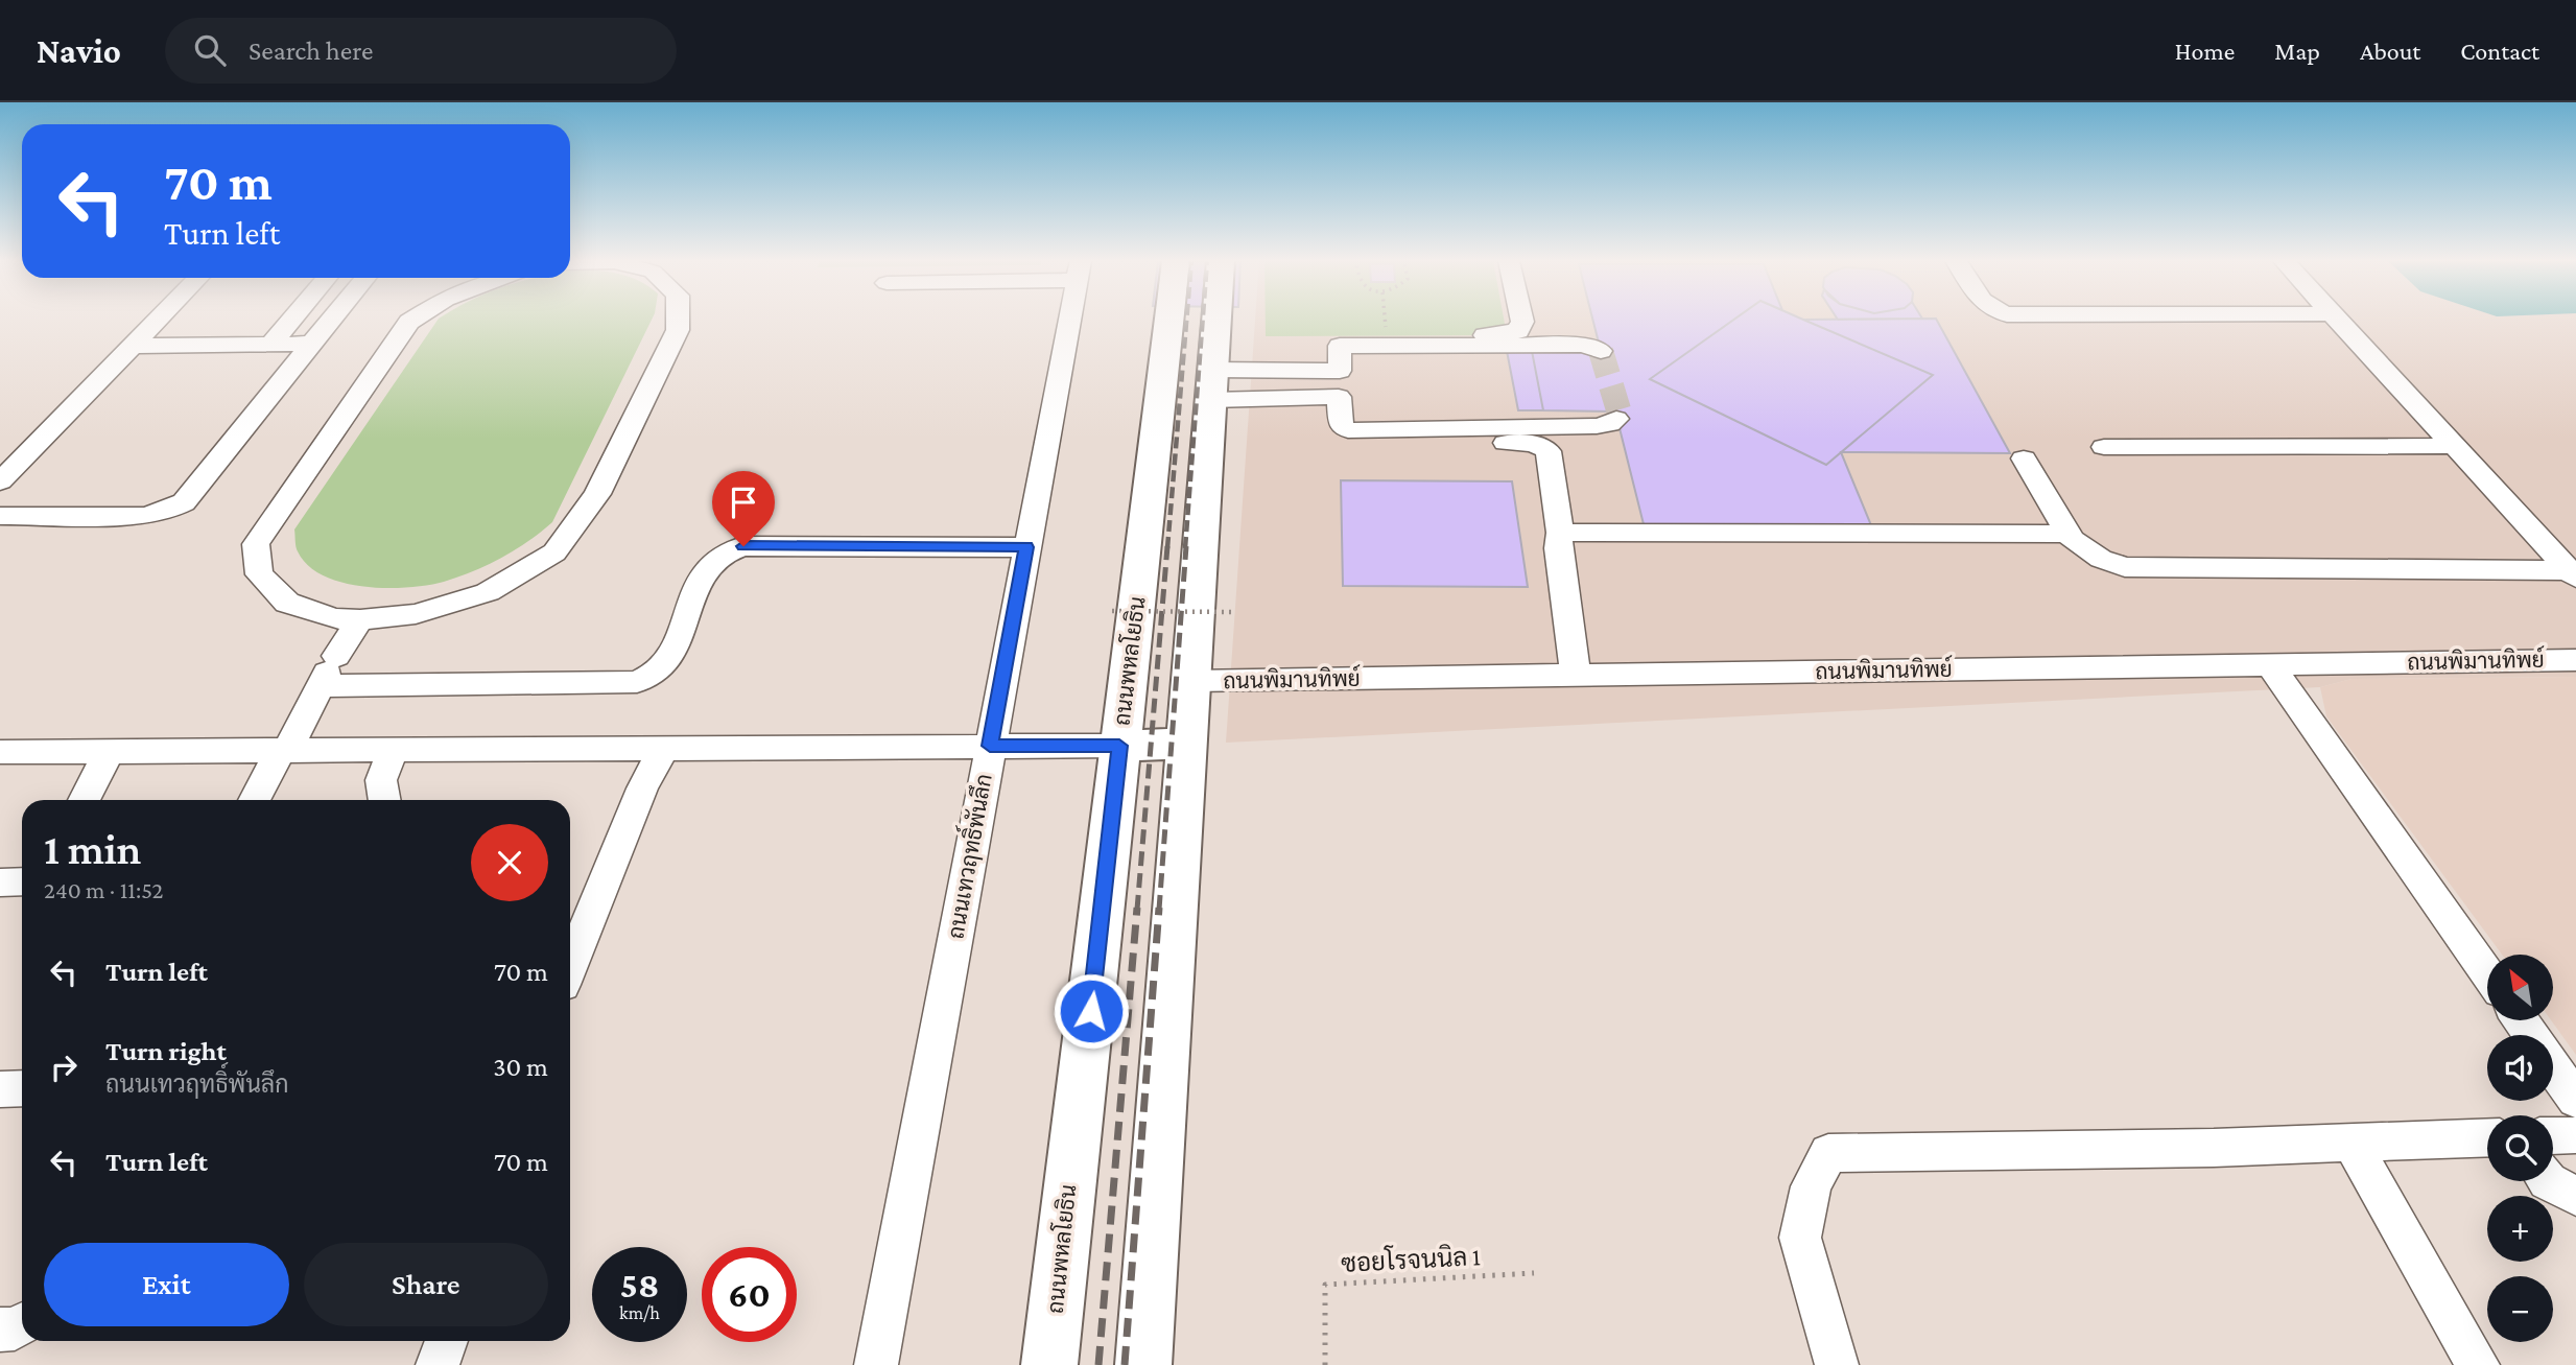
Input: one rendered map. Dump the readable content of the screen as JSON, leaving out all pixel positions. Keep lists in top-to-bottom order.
{
  "streets": {
    "main road": ["ถนนพหลโยธิน"],
    "street": ["ถนนพิมานทิพย์", "ถนนเทวฤทธิ์พันลึก"],
    "path": ["ซอยโรจนนิล 1"]
  },
  "north": "top left",
  "page": {
    "header": "Navio",
    "search": "Search here",
    "nav": [
      "Home",
      "Map",
      "About",
      "Contact"
    ],
    "turn": ["70 m", "Turn left"],
    "heading": ["1 min", "240 m · 11:52"],
    "list": [
      {
        "name": "Turn left",
        "value": "70 m"
      },
      {
        "name": "Turn right",
        "note": "ถนนเทวฤทธิ์พันลึก",
        "value": "30 m"
      },
      {
        "name": "Turn left",
        "value": "70 m"
      }
    ],
    "map_buttons": ["+", "−"],
    "buttons": ["Exit", "Share"],
    "speed": "58 km/h",
    "limit": "60"
  }
}
